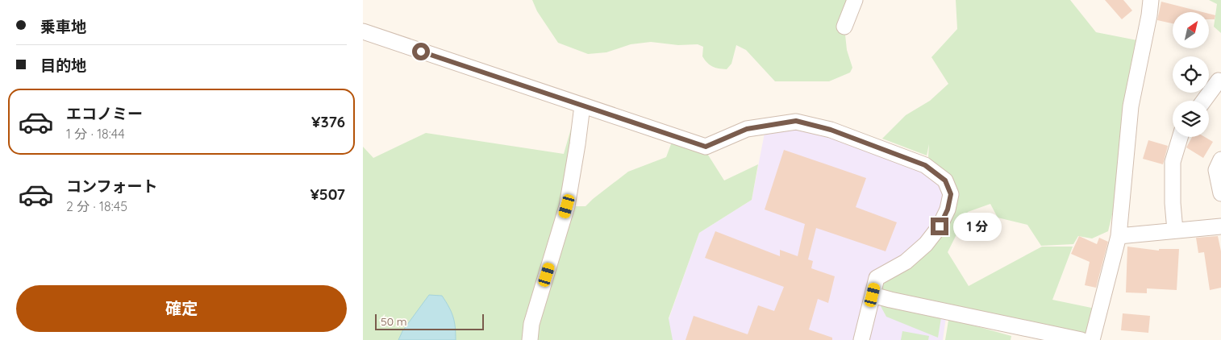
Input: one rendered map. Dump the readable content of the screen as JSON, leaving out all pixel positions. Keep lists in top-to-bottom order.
{
  "scale_bar": "50 m",
  "north": "top right",
  "page": {
    "banner": ["乗車地", "目的地"],
    "list": [
      {
        "name": "エコノミー",
        "note": "1 分 · 18:44",
        "value": "¥376"
      },
      {
        "name": "コンフォート",
        "note": "2 分 · 18:45",
        "value": "¥507"
      }
    ],
    "bubble": "1 分",
    "buttons": "確定",
    "scale": "50 m"
  }
}
